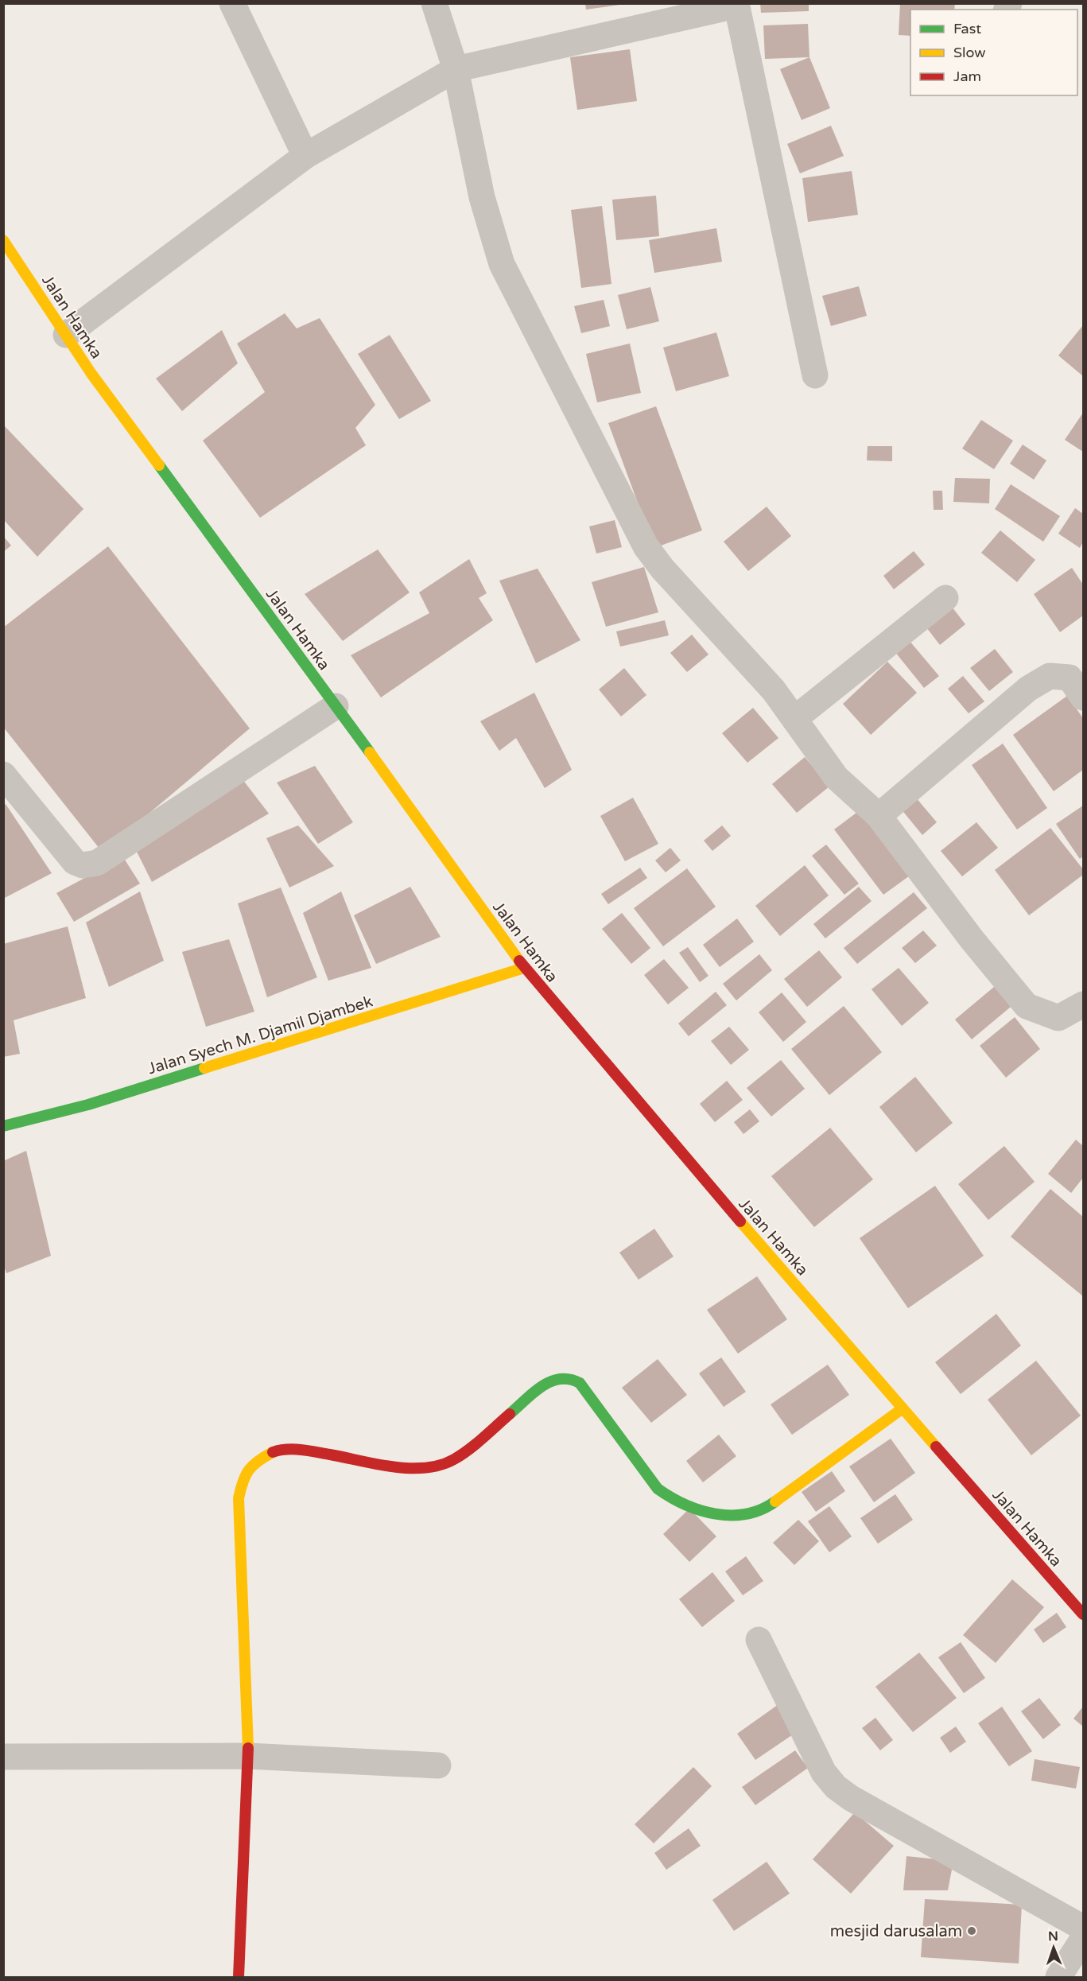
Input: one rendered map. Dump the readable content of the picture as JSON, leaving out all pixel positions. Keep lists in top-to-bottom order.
{
  "streets": {
    "street": ["Jalan Hamka", "Jalan Syech M. Djamil Djambek"]
  },
  "crossings": [
    ["Jalan Hamka", "Jalan Syech M. Djamil Djambek"]
  ],
  "places": ["mesjid darusalam"],
  "legend": ["Fast", "Slow", "Jam"],
  "north": "top"
}
